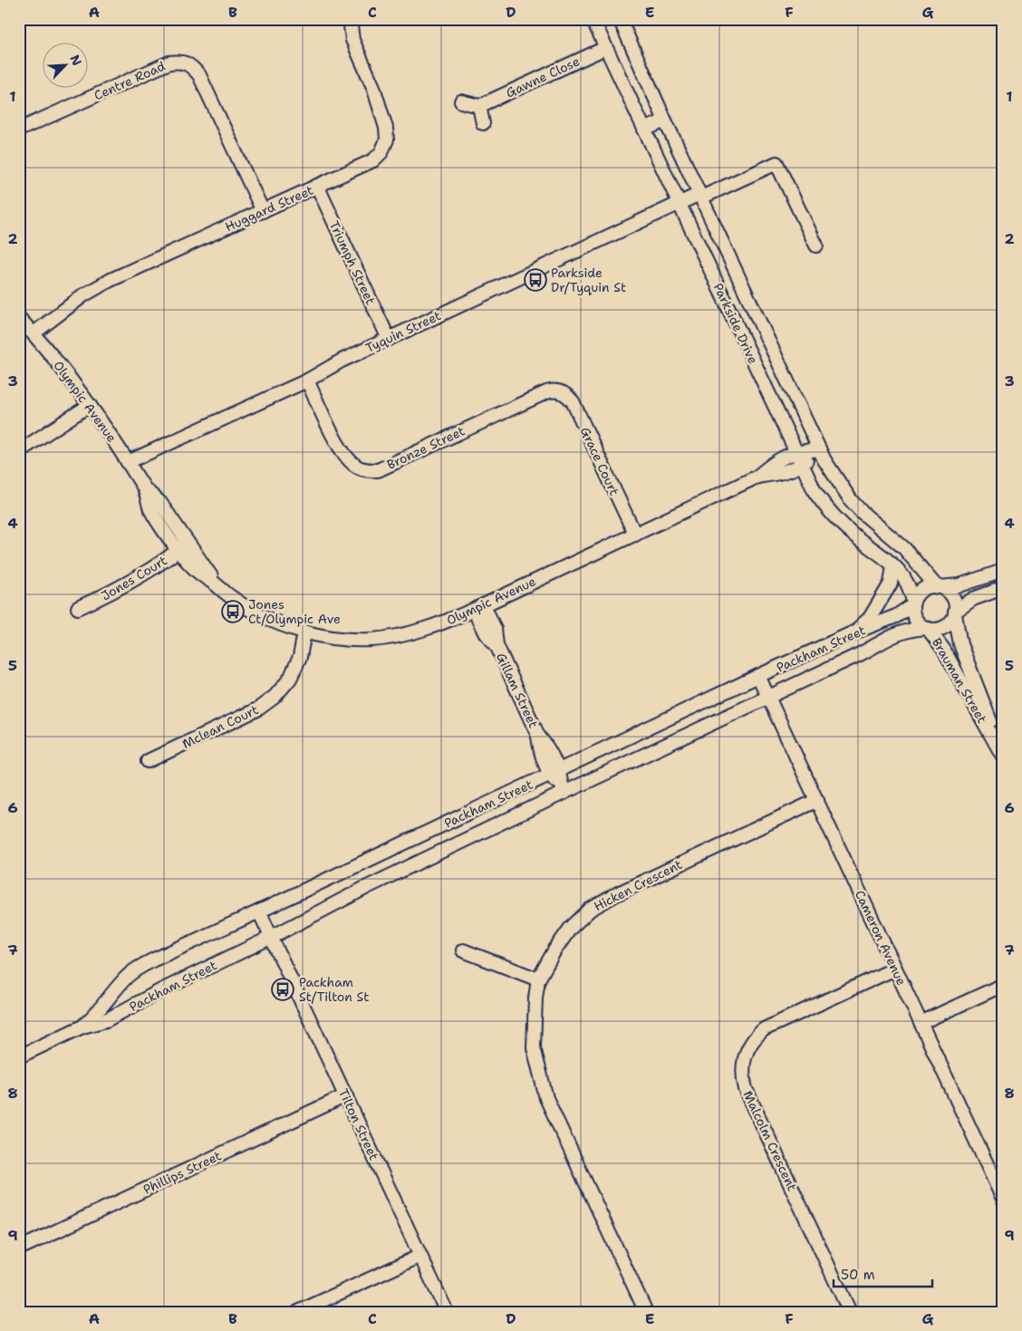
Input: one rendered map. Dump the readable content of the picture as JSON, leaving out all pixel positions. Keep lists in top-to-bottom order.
{
  "streets": {
    "street": [
      "Gawne Close",
      "Centre Road",
      "Huggard Street",
      "Triumph Street",
      "Parkside Drive",
      "Tyquin Street",
      "Olympic Avenue",
      "Bronze Street",
      "Grace Court",
      "Jones Court",
      "Packham Street",
      "Brauman Street",
      "Gillam Street",
      "Mclean Court",
      "Hicken Crescent",
      "Cameron Avenue",
      "Tilton Street",
      "Malcolm Crescent",
      "Phillips Street"
    ]
  },
  "crossings": [
    ["Gawne Close", "Parkside Drive"],
    ["Centre Road", "Huggard Street"],
    ["Huggard Street", "Triumph Street"],
    ["Huggard Street", "Olympic Avenue"],
    ["Triumph Street", "Tyquin Street"],
    ["Parkside Drive", "Tyquin Street"],
    ["Parkside Drive", "Olympic Avenue"],
    ["Parkside Drive", "Packham Street"],
    ["Parkside Drive", "Brauman Street"],
    ["Tyquin Street", "Olympic Avenue"],
    ["Tyquin Street", "Bronze Street"],
    ["Olympic Avenue", "Grace Court"],
    ["Olympic Avenue", "Jones Court"],
    ["Olympic Avenue", "Gillam Street"],
    ["Olympic Avenue", "Mclean Court"],
    ["Bronze Street", "Grace Court"],
    ["Packham Street", "Brauman Street"],
    ["Packham Street", "Gillam Street"],
    ["Packham Street", "Cameron Avenue"],
    ["Packham Street", "Tilton Street"],
    ["Hicken Crescent", "Cameron Avenue"],
    ["Cameron Avenue", "Malcolm Crescent"],
    ["Tilton Street", "Phillips Street"]
  ],
  "places": {
    "bus stop": ["Parkside Dr/Tyquin St", "Jones Ct/Olympic Ave", "Packham St/Tilton St"]
  },
  "scale_bar": "50 m",
  "north": "top right",
  "grid": {
    "columns": [
      "A",
      "B",
      "C",
      "D",
      "E",
      "F",
      "G"
    ],
    "rows": [
      "1",
      "2",
      "3",
      "4",
      "5",
      "6",
      "7",
      "8",
      "9"
    ]
  }
}
